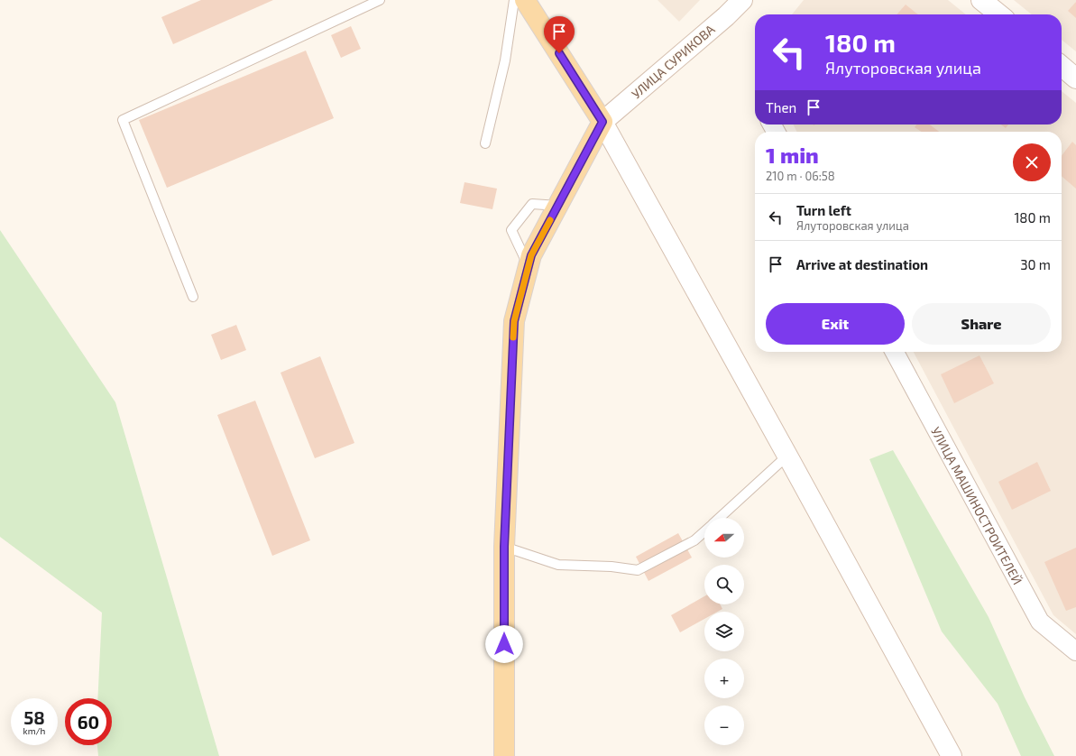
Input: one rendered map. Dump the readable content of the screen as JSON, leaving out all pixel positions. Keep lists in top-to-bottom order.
{
  "streets": {
    "street": ["УЛИЦА СУРИКОВА", "УЛИЦА МАШИНОСТРОИТЕЛЕЙ"]
  },
  "north": "left",
  "page": {
    "turn": ["180 m", "Ялуторовская улица"],
    "then": "Then",
    "heading": ["1 min", "210 m · 06:58"],
    "list": [
      {
        "name": "Turn left",
        "note": "Ялуторовская улица",
        "value": "180 m"
      },
      {
        "name": "Arrive at destination",
        "value": "30 m"
      }
    ],
    "buttons": ["Exit", "Share"],
    "map_buttons": ["+", "−"],
    "speed": "58 km/h",
    "limit": "60"
  }
}
